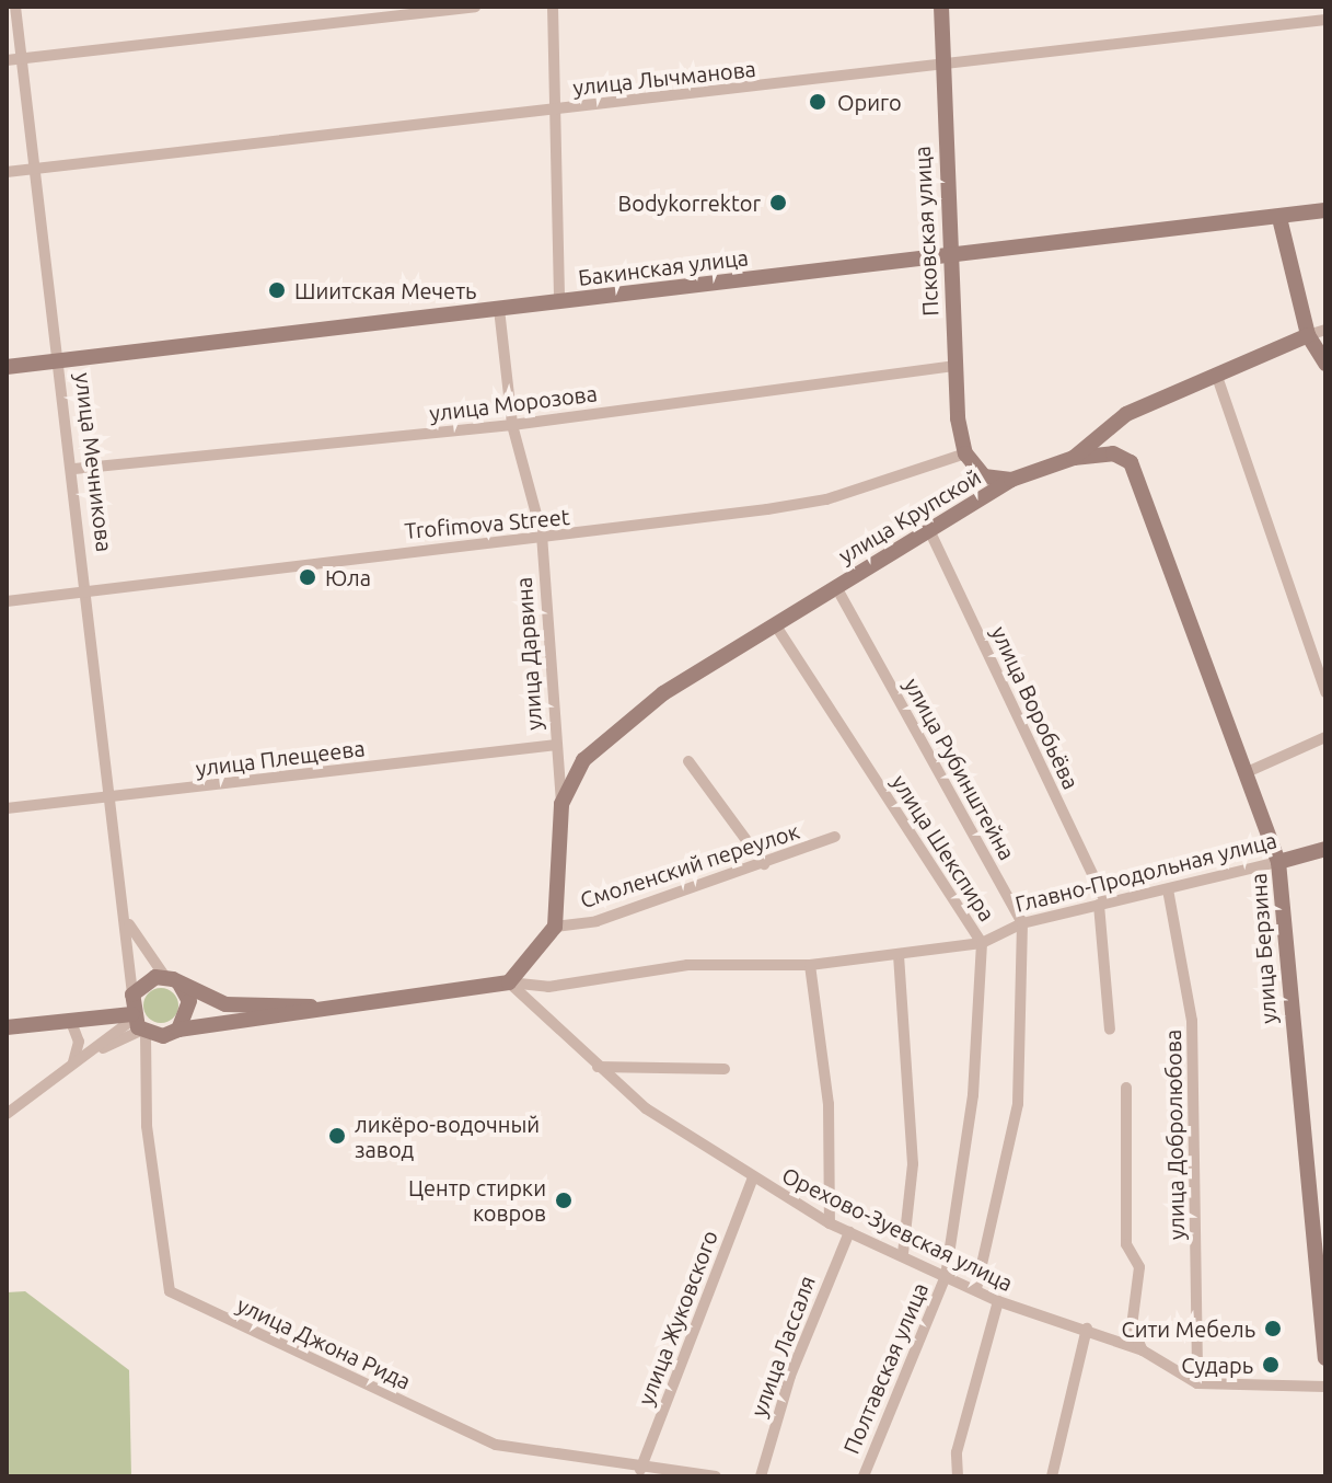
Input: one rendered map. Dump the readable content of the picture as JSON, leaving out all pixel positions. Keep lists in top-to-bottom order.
{
  "streets": {
    "main road": [
      "Псковская улица",
      "Бакинская улица",
      "улица Крупской",
      "улица Дарвина",
      "Главно-Продольная улица",
      "улица Берзина"
    ],
    "street": [
      "улица Лычманова",
      "улица Морозова",
      "улица Мечникова",
      "Trofimova Street",
      "улица Воробьёва",
      "улица Плещеева",
      "улица Рубинштейна",
      "улица Шекспира",
      "Смоленский переулок",
      "улица Добролюбова",
      "Орехово-Зуевская улица",
      "улица Жуковского",
      "улица Джона Рида",
      "улица Лассаля",
      "Полтавская улица"
    ]
  },
  "crossings": [
    ["улица Лычманова", "Псковская улица"],
    ["улица Лычманова", "улица Мечникова"],
    ["Псковская улица", "Бакинская улица"],
    ["Псковская улица", "улица Морозова"],
    ["Псковская улица", "Trofimova Street"],
    ["Бакинская улица", "улица Мечникова"],
    ["Бакинская улица", "улица Дарвина"],
    ["улица Морозова", "улица Мечникова"],
    ["улица Морозова", "улица Дарвина"],
    ["улица Мечникова", "Trofimova Street"],
    ["улица Мечникова", "улица Плещеева"],
    ["улица Мечникова", "улица Джона Рида"],
    ["улица Крупской", "улица Дарвина"],
    ["улица Крупской", "улица Воробьёва"],
    ["улица Крупской", "улица Рубинштейна"],
    ["улица Крупской", "улица Шекспира"],
    ["улица Крупской", "улица Берзина"],
    ["Trofimova Street", "улица Дарвина"],
    ["улица Дарвина", "улица Плещеева"],
    ["улица Дарвина", "Смоленский переулок"],
    ["улица Воробьёва", "Главно-Продольная улица"],
    ["улица Рубинштейна", "Главно-Продольная улица"],
    ["улица Шекспира", "Главно-Продольная улица"],
    ["улица Шекспира", "Орехово-Зуевская улица"],
    ["улица Шекспира", "Полтавская улица"],
    ["Главно-Продольная улица", "улица Берзина"],
    ["Главно-Продольная улица", "улица Добролюбова"],
    ["Главно-Продольная улица", "Орехово-Зуевская улица"],
    ["улица Добролюбова", "Орехово-Зуевская улица"],
    ["Орехово-Зуевская улица", "улица Жуковского"],
    ["Орехово-Зуевская улица", "улица Лассаля"],
    ["Орехово-Зуевская улица", "Полтавская улица"],
    ["улица Жуковского", "улица Джона Рида"]
  ],
  "places": [
    "Ориго",
    "Bodykorrektor",
    "Шиитская Мечеть",
    "Юла",
    "ликёро-водочный завод",
    "Центр стирки ковров",
    "Сити Мебель",
    "Сударь"
  ]
}
